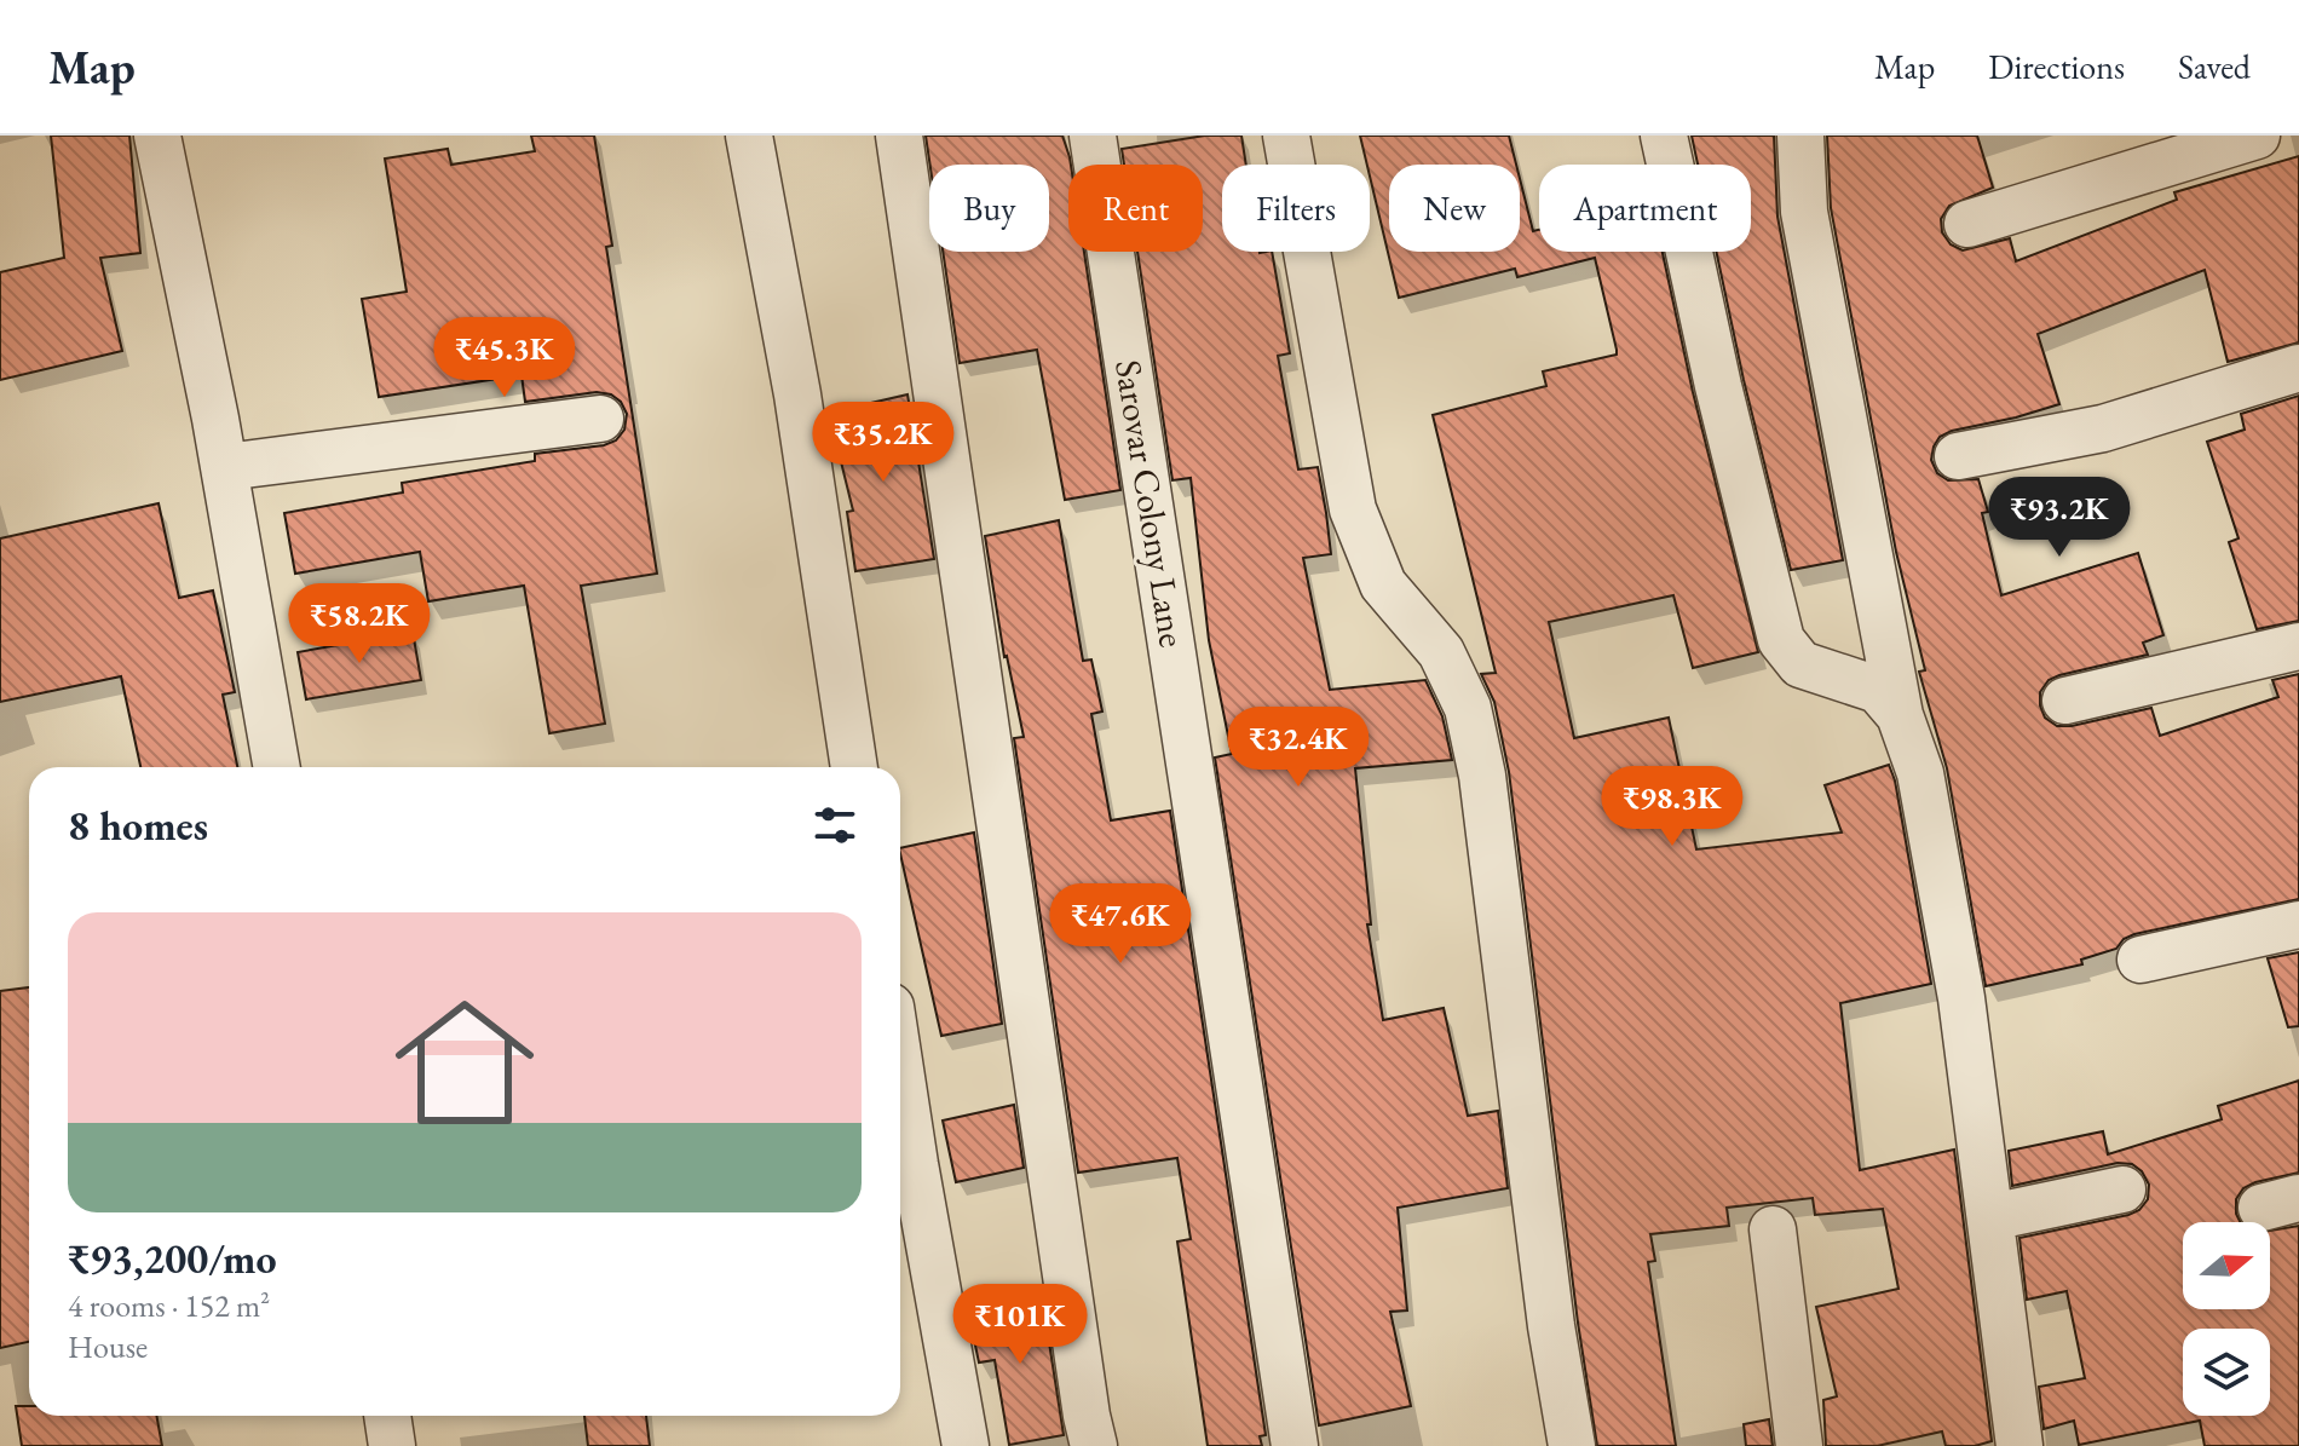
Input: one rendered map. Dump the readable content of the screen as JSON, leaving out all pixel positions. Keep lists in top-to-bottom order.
{
  "streets": {
    "street": ["Sarovar Colony Lane"]
  },
  "north": "right",
  "page": {
    "header": "Map",
    "nav": ["Map", "Directions", "Saved"],
    "chip": [
      "Buy",
      "Rent",
      "Filters",
      "New",
      "Apartment"
    ],
    "price": [
      "₹45.3K",
      "₹35.2K",
      "₹93.2K",
      "₹58.2K",
      "₹32.4K",
      "₹98.3K",
      "₹47.6K",
      "₹101K"
    ],
    "heading": "8 homes",
    "list": [
      {
        "name": "₹93,200/mo",
        "note": "4 rooms · 152 m² · House"
      }
    ]
  }
}
